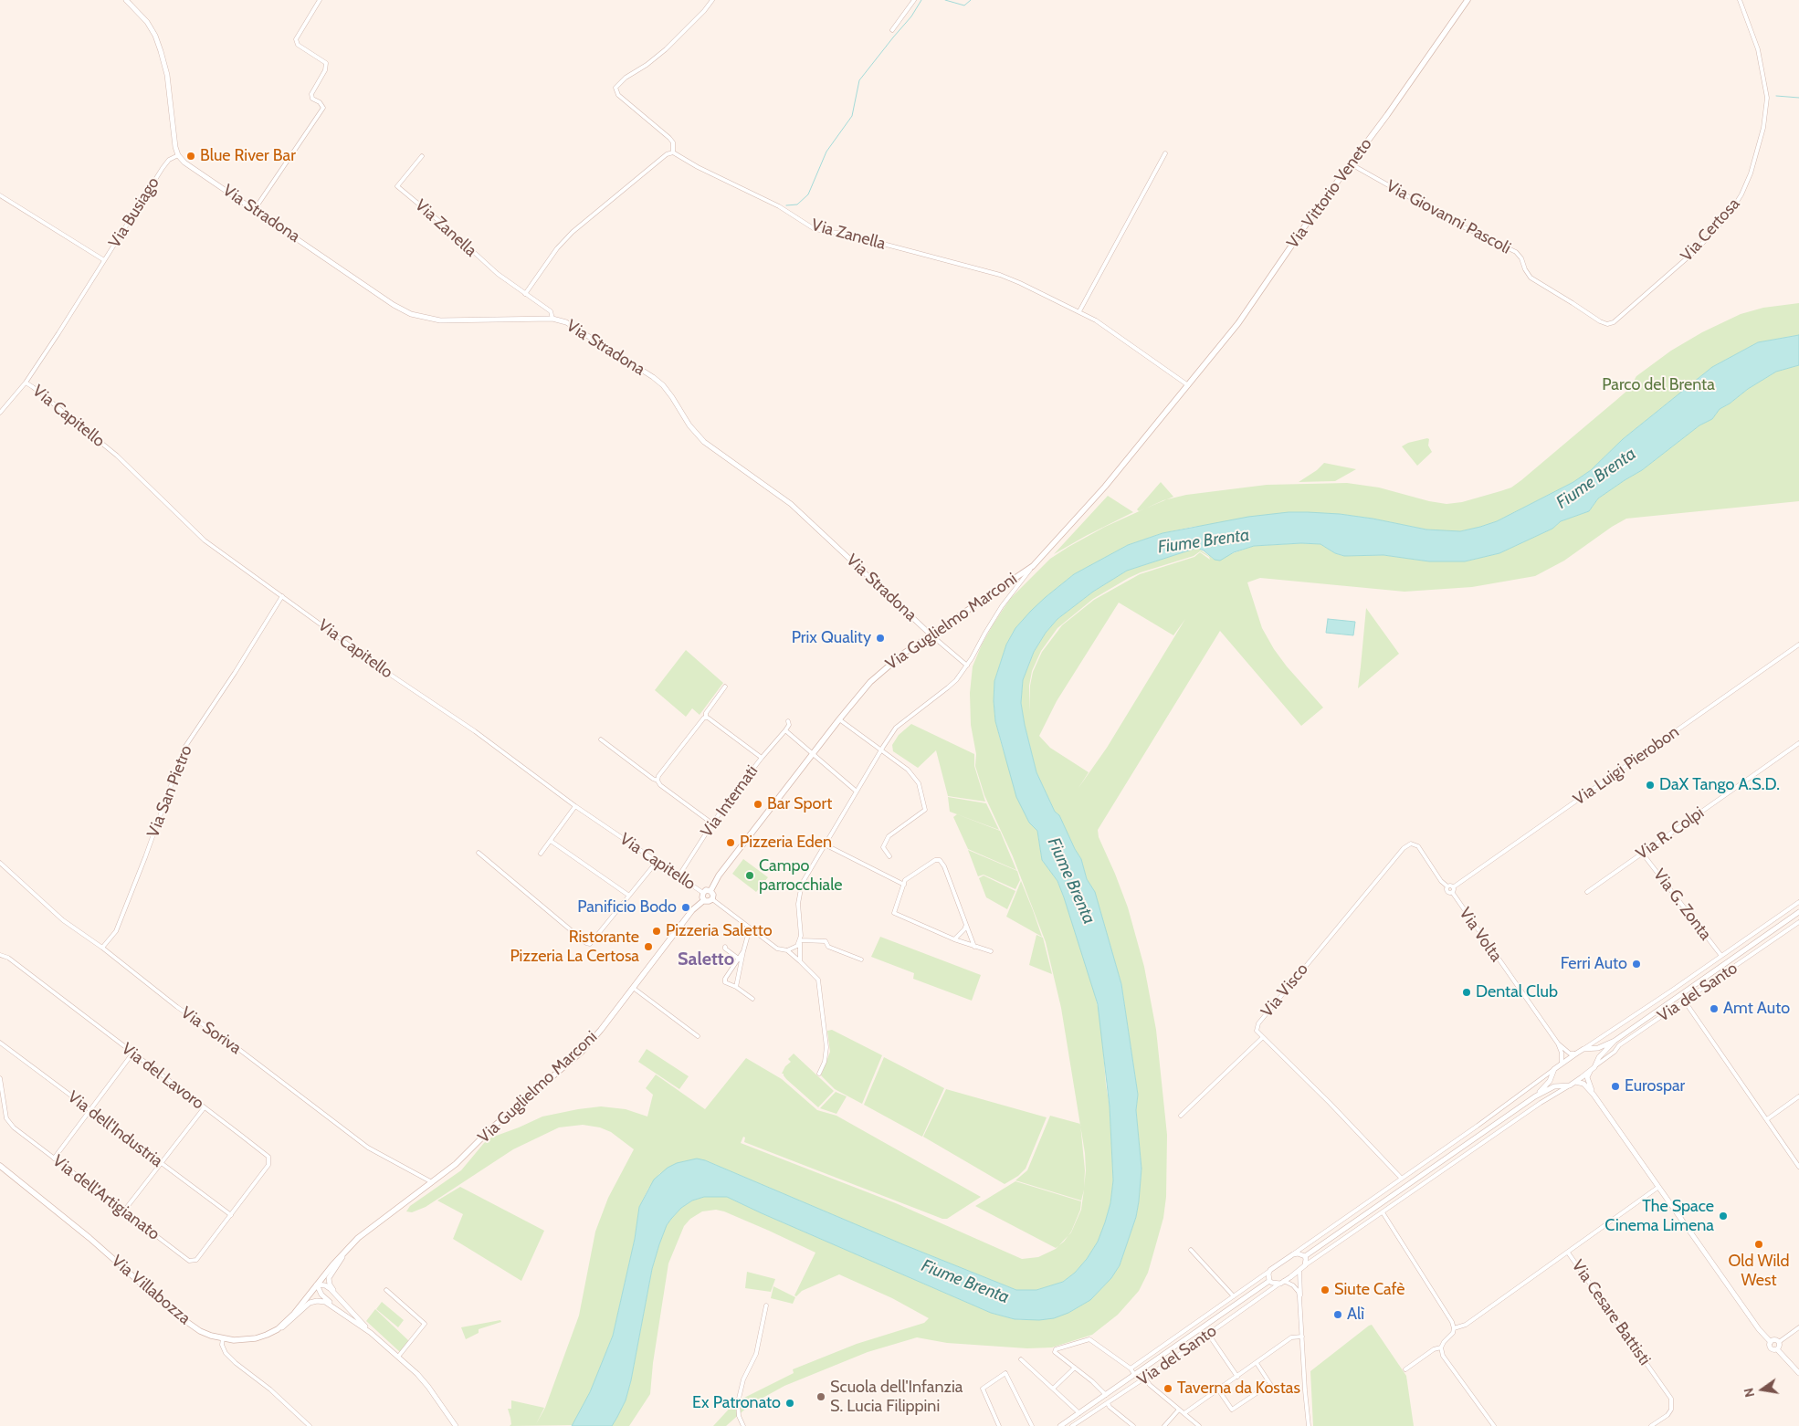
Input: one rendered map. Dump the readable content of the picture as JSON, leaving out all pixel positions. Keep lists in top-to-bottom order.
{
  "streets": {
    "main road": ["Via Vittorio Veneto", "Via Guglielmo Marconi", "Via Villabozza"],
    "street": [
      "Via Busiago",
      "Via Stradona",
      "Via Giovanni Pascoli",
      "Via Zanella",
      "Via Certosa",
      "Via Capitello",
      "Via Luigi Pierobon",
      "Via San Pietro",
      "Via Internati",
      "Via R. Colpi",
      "Via G. Zonta",
      "Via Volta",
      "Via Visco",
      "Via del Santo",
      "Via Soriva",
      "Via del Lavoro",
      "Via dell'Industria",
      "Via dell'Artigianato",
      "Via Cesare Battisti"
    ]
  },
  "crossings": [
    ["Via Vittorio Veneto", "Via Giovanni Pascoli"],
    ["Via Vittorio Veneto", "Via Zanella"],
    ["Via Vittorio Veneto", "Via Guglielmo Marconi"],
    ["Via Busiago", "Via Stradona"],
    ["Via Busiago", "Via Capitello"],
    ["Via Stradona", "Via Zanella"],
    ["Via Stradona", "Via Guglielmo Marconi"],
    ["Via Giovanni Pascoli", "Via Certosa"],
    ["Via Zanella", "Via Guglielmo Marconi"],
    ["Via Capitello", "Via Guglielmo Marconi"],
    ["Via Capitello", "Via San Pietro"],
    ["Via Capitello", "Via Internati"],
    ["Via Guglielmo Marconi", "Via Soriva"],
    ["Via Guglielmo Marconi", "Via Villabozza"],
    ["Via Luigi Pierobon", "Via Volta"],
    ["Via San Pietro", "Via Soriva"],
    ["Via R. Colpi", "Via G. Zonta"],
    ["Via G. Zonta", "Via del Santo"],
    ["Via Volta", "Via Visco"],
    ["Via Visco", "Via del Santo"],
    ["Via Soriva", "Via Villabozza"],
    ["Via del Lavoro", "Via dell'Industria"],
    ["Via del Lavoro", "Via dell'Artigianato"],
    ["Via dell'Industria", "Via dell'Artigianato"]
  ],
  "districts": ["Saletto"],
  "water": ["Fiume Brenta"],
  "parks": ["Parco del Brenta"],
  "places": [
    "Blue River Bar",
    "Prix Quality",
    "DaX Tango A.S.D.",
    "Bar Sport",
    "Pizzeria Eden",
    "Campo parrocchiale",
    "Panificio Bodo",
    "Pizzeria Saletto",
    "Ristorante Pizzeria La Certosa",
    "Ferri Auto",
    "Dental Club",
    "Amt Auto",
    "Eurospar",
    "The Space Cinema Limena",
    "Old Wild West",
    "Siute Cafè",
    "Alì",
    "Taverna da Kostas",
    "Scuola dell'Infanzia S. Lucia Filippini",
    "Ex Patronato"
  ],
  "north": "left"
}
